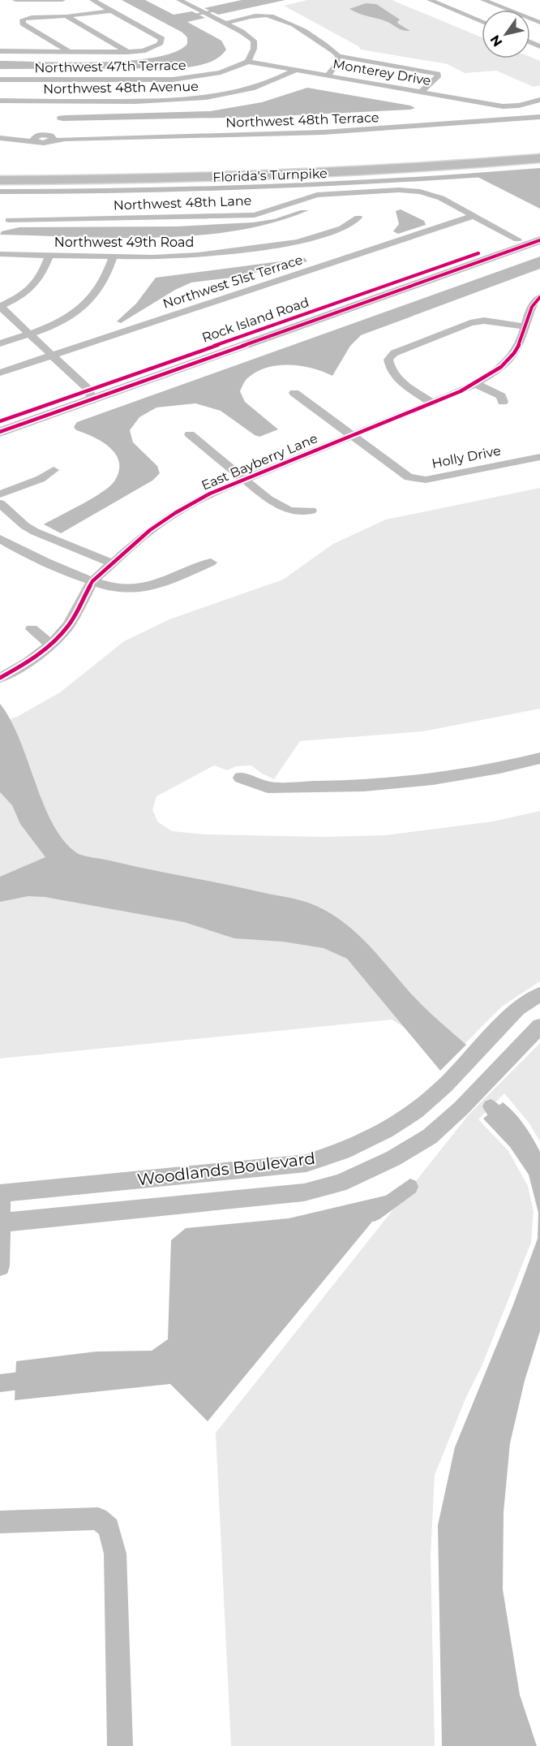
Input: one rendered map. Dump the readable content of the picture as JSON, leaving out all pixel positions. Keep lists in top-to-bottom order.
{
  "streets": {
    "highway": ["Florida's Turnpike"],
    "main road": ["Rock Island Road"],
    "street": [
      "Northwest 47th Terrace",
      "Monterey Drive",
      "Northwest 48th Avenue",
      "Northwest 48th Terrace",
      "Northwest 48th Lane",
      "Northwest 49th Road",
      "Northwest 51st Terrace",
      "Holly Drive",
      "East Bayberry Lane",
      "Woodlands Boulevard"
    ]
  },
  "crossings": [
    ["Northwest 47th Terrace", "Monterey Drive"],
    ["Monterey Drive", "Northwest 48th Avenue"],
    ["Northwest 48th Lane", "Northwest 51st Terrace"],
    ["Northwest 48th Lane", "Rock Island Road"],
    ["Holly Drive", "East Bayberry Lane"]
  ],
  "north": "bottom left"
}
